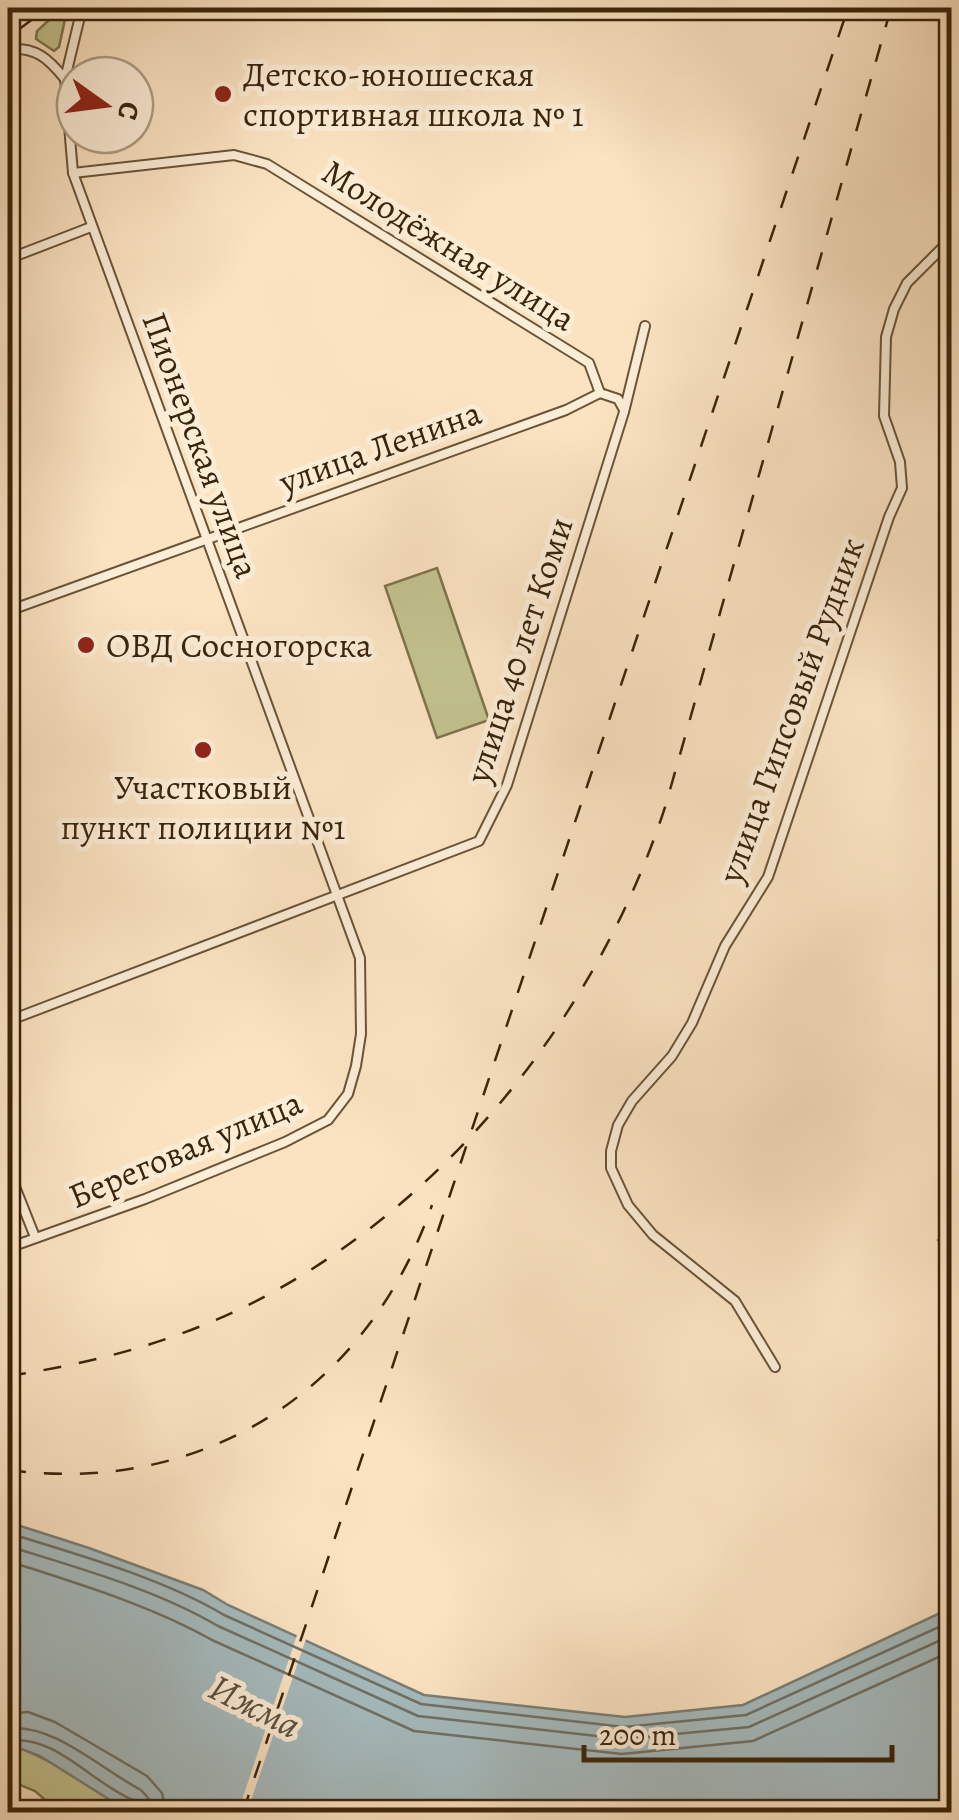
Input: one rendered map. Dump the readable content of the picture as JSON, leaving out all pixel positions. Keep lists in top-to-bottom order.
{
  "streets": {
    "street": [
      "Молодёжная улица",
      "Пионерская улица",
      "улица Ленина",
      "улица 40 лет Коми",
      "улица Гипсовый Рудник",
      "Береговая улица"
    ]
  },
  "crossings": [
    ["Молодёжная улица", "Пионерская улица"],
    ["Молодёжная улица", "улица Ленина"],
    ["Молодёжная улица", "улица 40 лет Коми"],
    ["Пионерская улица", "улица Ленина"],
    ["Пионерская улица", "улица 40 лет Коми"],
    ["Пионерская улица", "Береговая улица"],
    ["улица 40 лет Коми", "Береговая улица"]
  ],
  "water": ["Ижма"],
  "places": ["Детско-юношеская спортивная школа № 1", "ОВД Сосногорска", "Участковый пункт полиции №1"],
  "scale_bar": "200 m",
  "north": "right"
}
